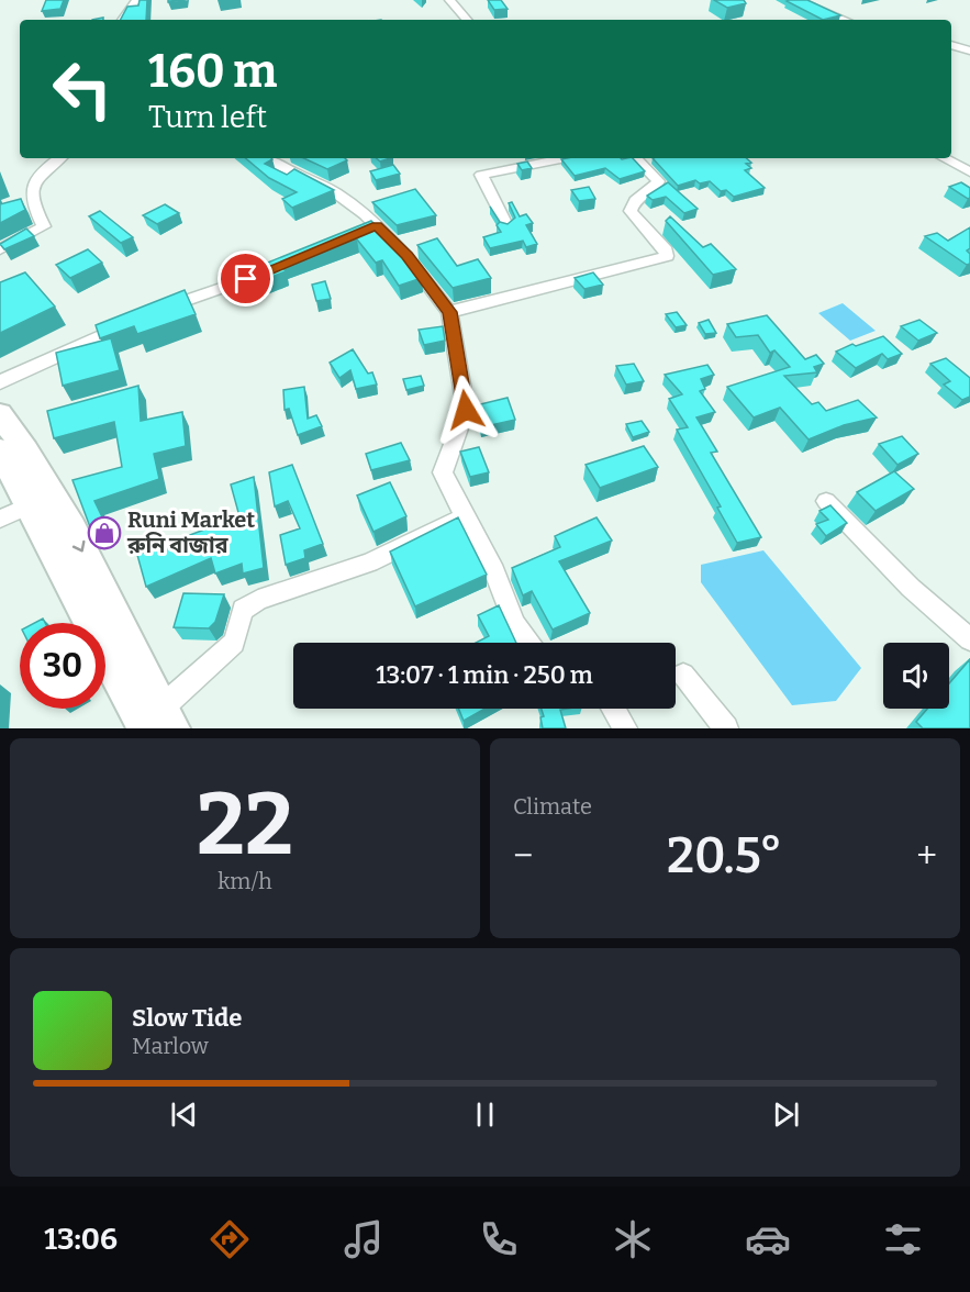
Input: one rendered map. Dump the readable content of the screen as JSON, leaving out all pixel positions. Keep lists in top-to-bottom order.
{
  "places": {
    "shop": ["Runi Market রুনি বাজার"]
  },
  "page": {
    "turn": ["160 m", "Turn left"],
    "limit": "30",
    "trip": "13:07 · 1 min · 250 m",
    "tile": [
      ["22", "km/h"],
      "Climate"
    ],
    "heat": ["−", "20.5°", "+"],
    "song": ["Slow Tide", "Marlow"],
    "tabs": "13:06"
  }
}
